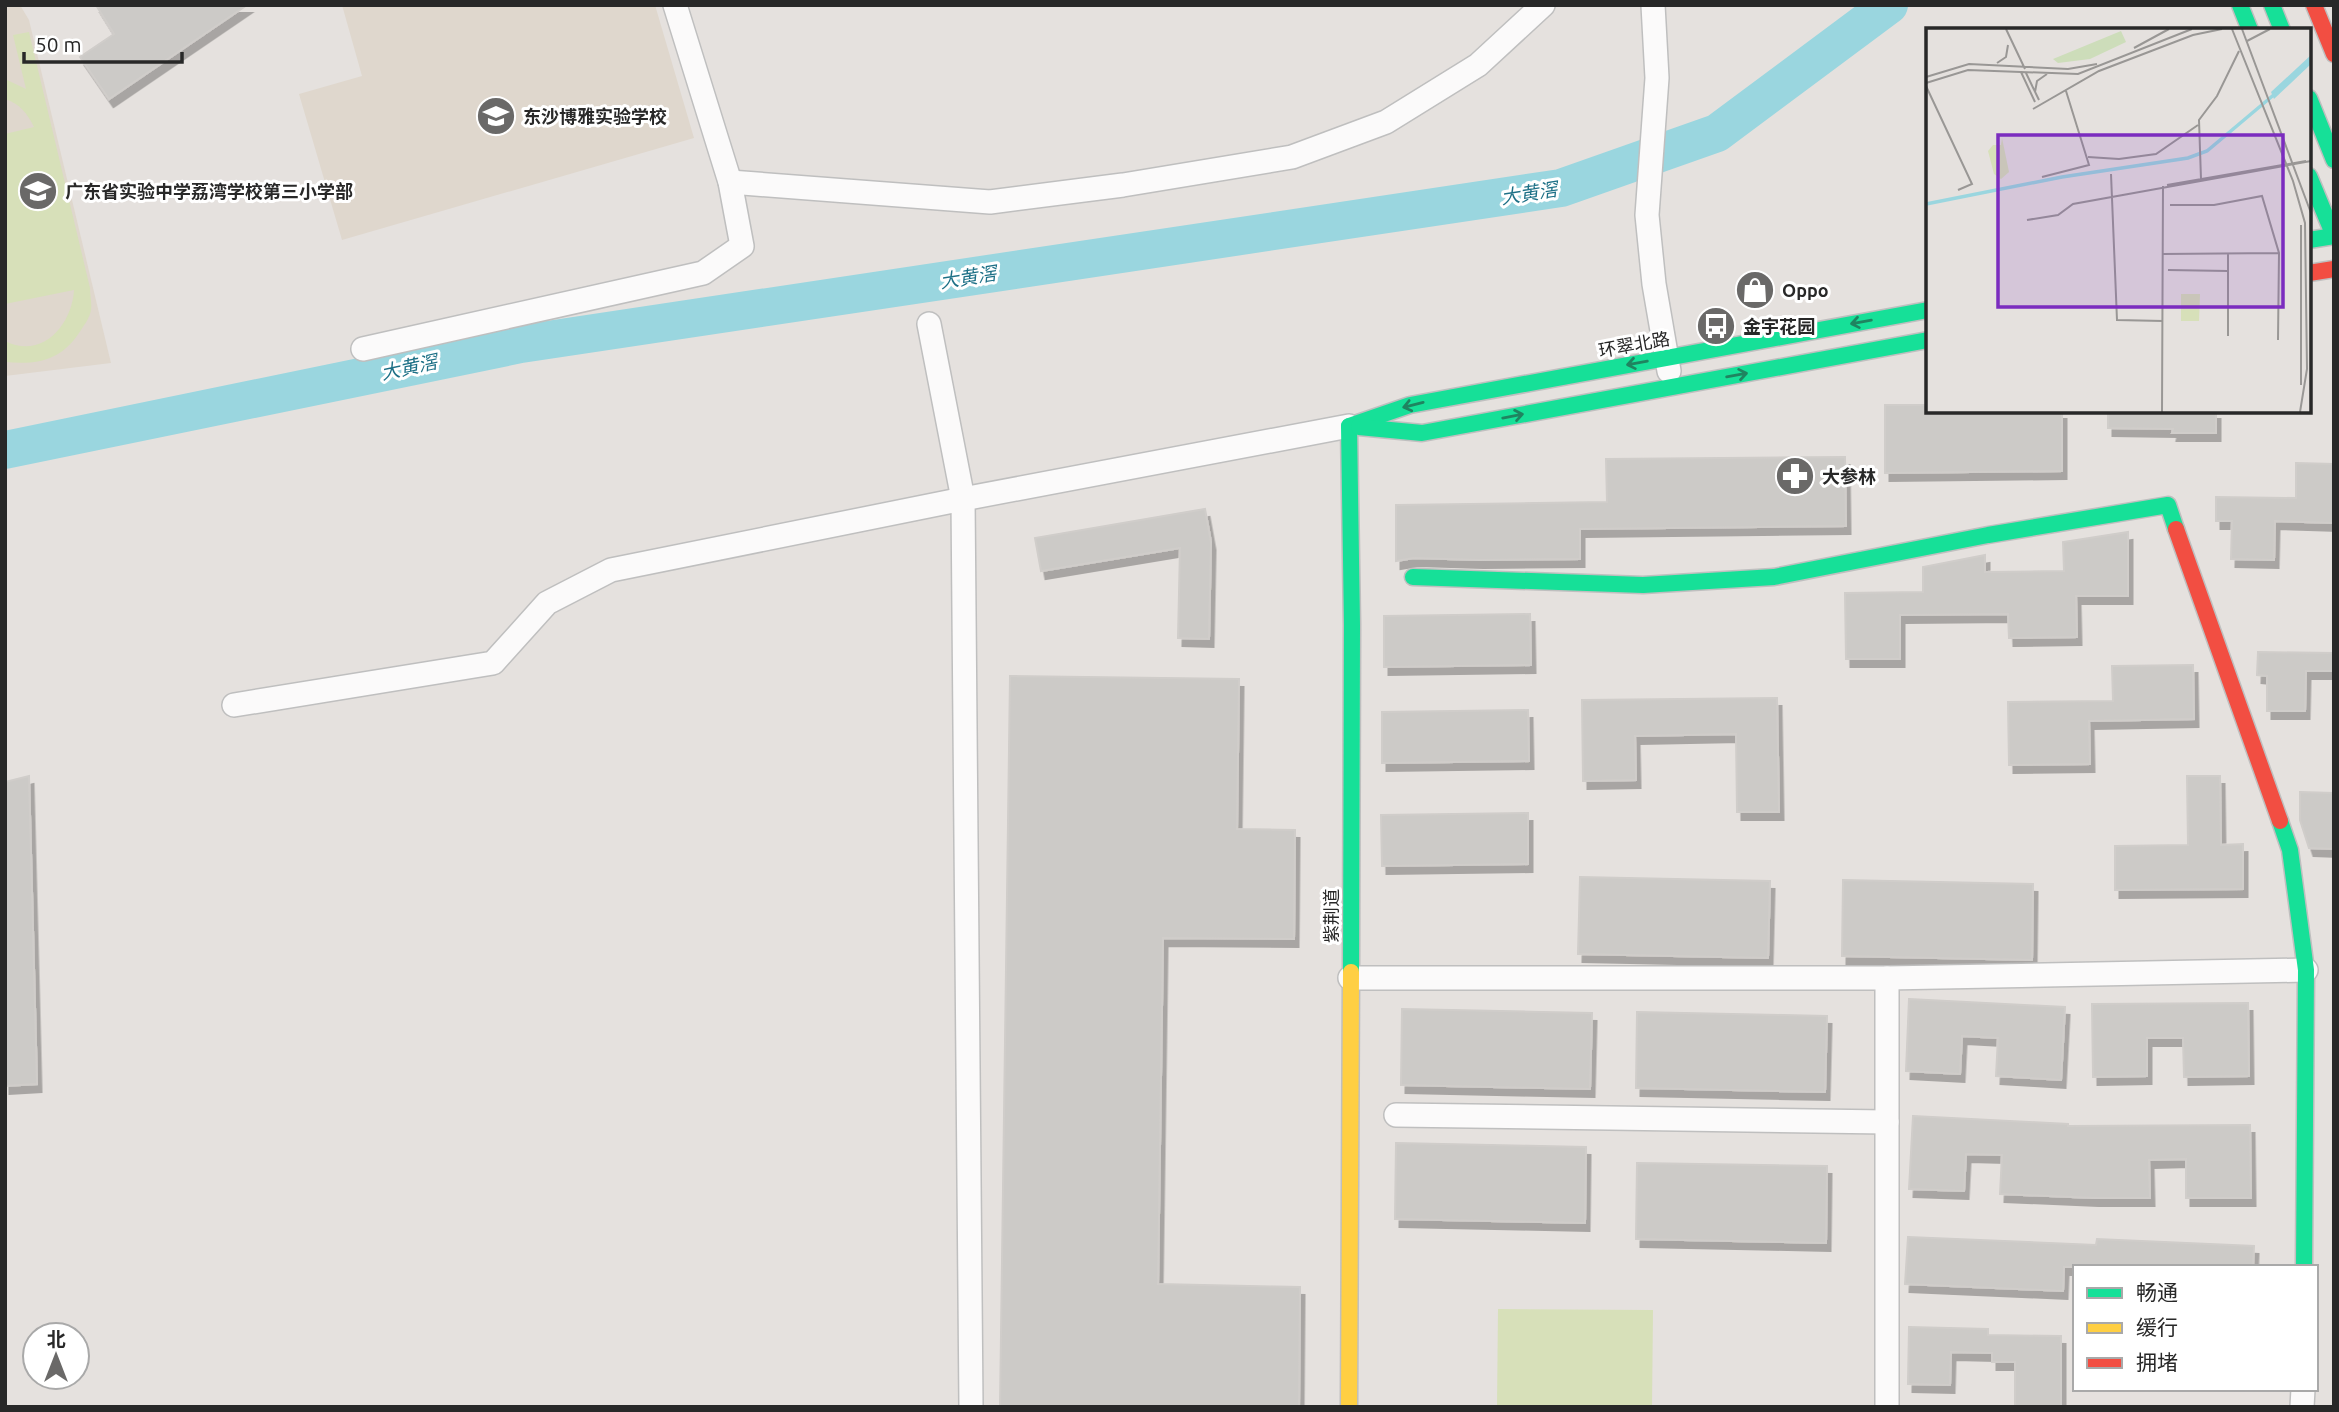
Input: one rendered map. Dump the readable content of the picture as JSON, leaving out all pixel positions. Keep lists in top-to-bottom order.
{
  "streets": {
    "main road": ["环翠北路", "紫荆道"]
  },
  "crossings": [
    ["环翠北路", "紫荆道"]
  ],
  "water": ["大黄滘"],
  "places": {
    "school or university": ["东沙博雅实验学校", "广东省实验中学荔湾学校第三小学部"],
    "shop": ["Oppo"],
    "bus stop": ["金宇花园"],
    "pharmacy": ["大参林"]
  },
  "legend": ["畅通", "缓行", "拥堵"],
  "scale_bar": "50 m",
  "north": "top"
}
